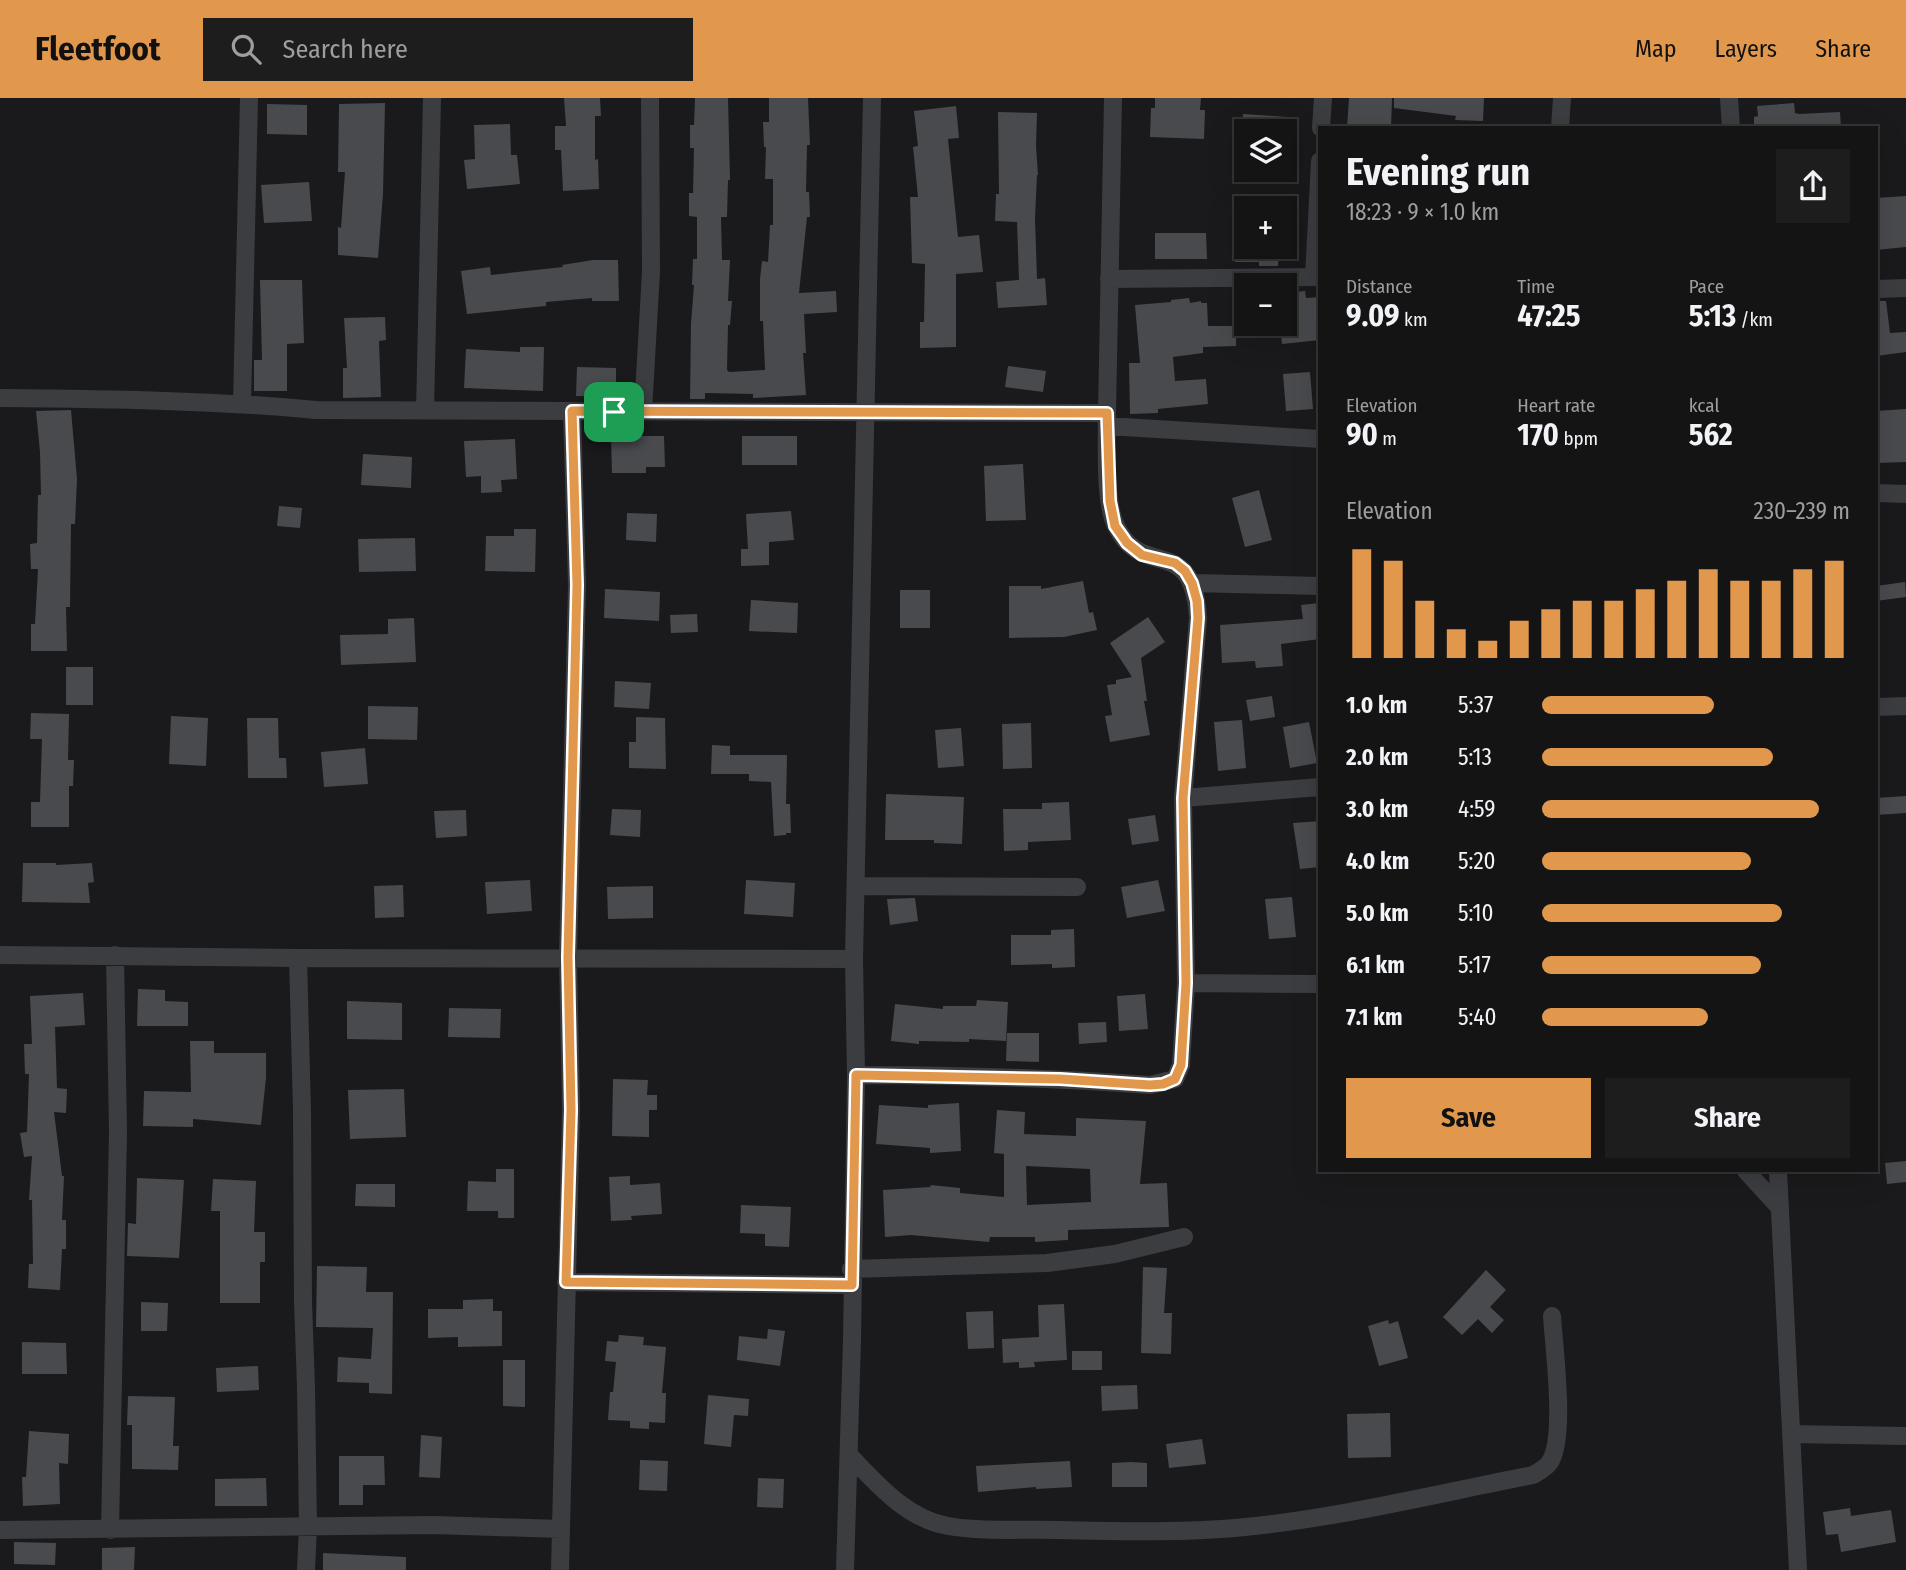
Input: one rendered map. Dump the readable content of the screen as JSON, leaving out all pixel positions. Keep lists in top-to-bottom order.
{
  "page": {
    "header": "Fleetfoot",
    "search": "Search here",
    "nav": ["Map", "Layers", "Share"],
    "map_buttons": ["+", "−"],
    "heading": ["Evening run", "18:23 · 9 × 1.0 km"],
    "stats": [
      ["Distance", "9.09 km"],
      ["Time", "47:25"],
      ["Pace", "5:13 /km"],
      ["Elevation", "90 m"],
      ["Heart rate", "170 bpm"],
      ["kcal", "562"]
    ],
    "chart": ["Elevation", "230–239 m"],
    "list": [
      {
        "name": "1.0 km",
        "note": "5:37"
      },
      {
        "name": "2.0 km",
        "note": "5:13"
      },
      {
        "name": "3.0 km",
        "note": "4:59"
      },
      {
        "name": "4.0 km",
        "note": "5:20"
      },
      {
        "name": "5.0 km",
        "note": "5:10"
      },
      {
        "name": "6.1 km",
        "note": "5:17"
      },
      {
        "name": "7.1 km",
        "note": "5:40"
      }
    ],
    "buttons": ["Save", "Share"]
  }
}
